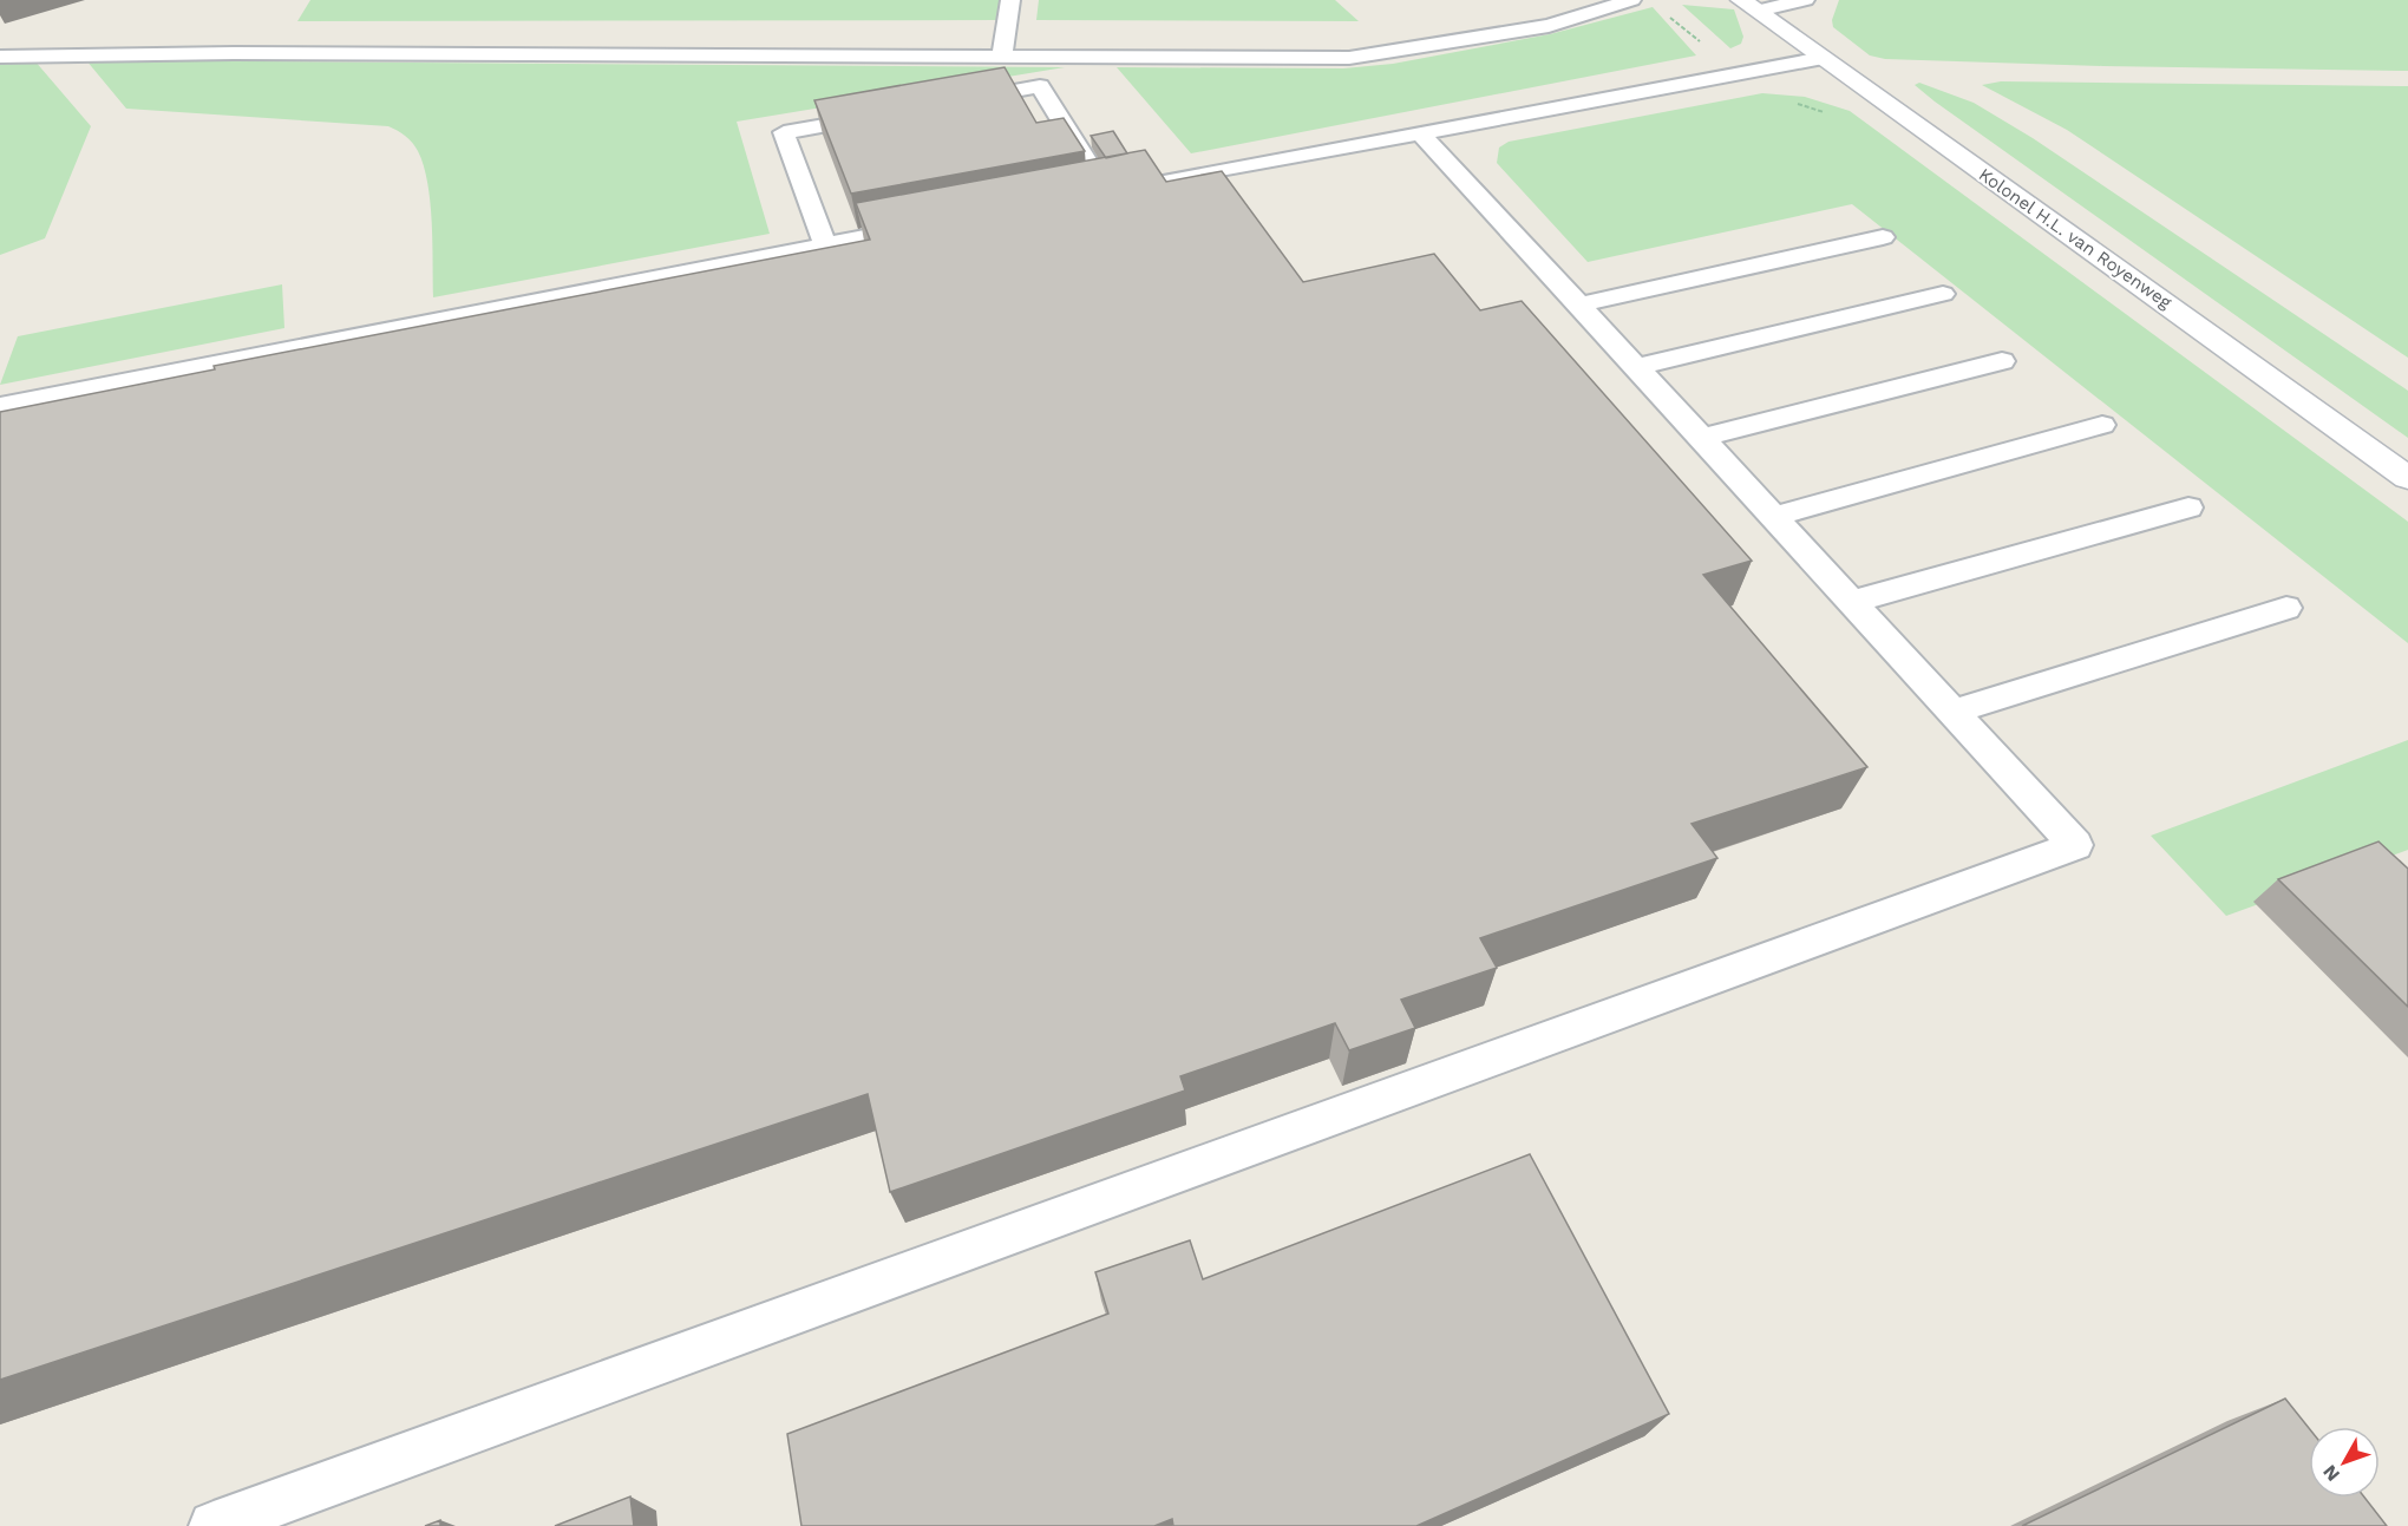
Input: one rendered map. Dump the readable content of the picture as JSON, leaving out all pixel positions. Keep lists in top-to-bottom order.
{
  "streets": {
    "street": ["Kolonel H.L. van Royenweg"]
  },
  "north": "bottom left"
}
